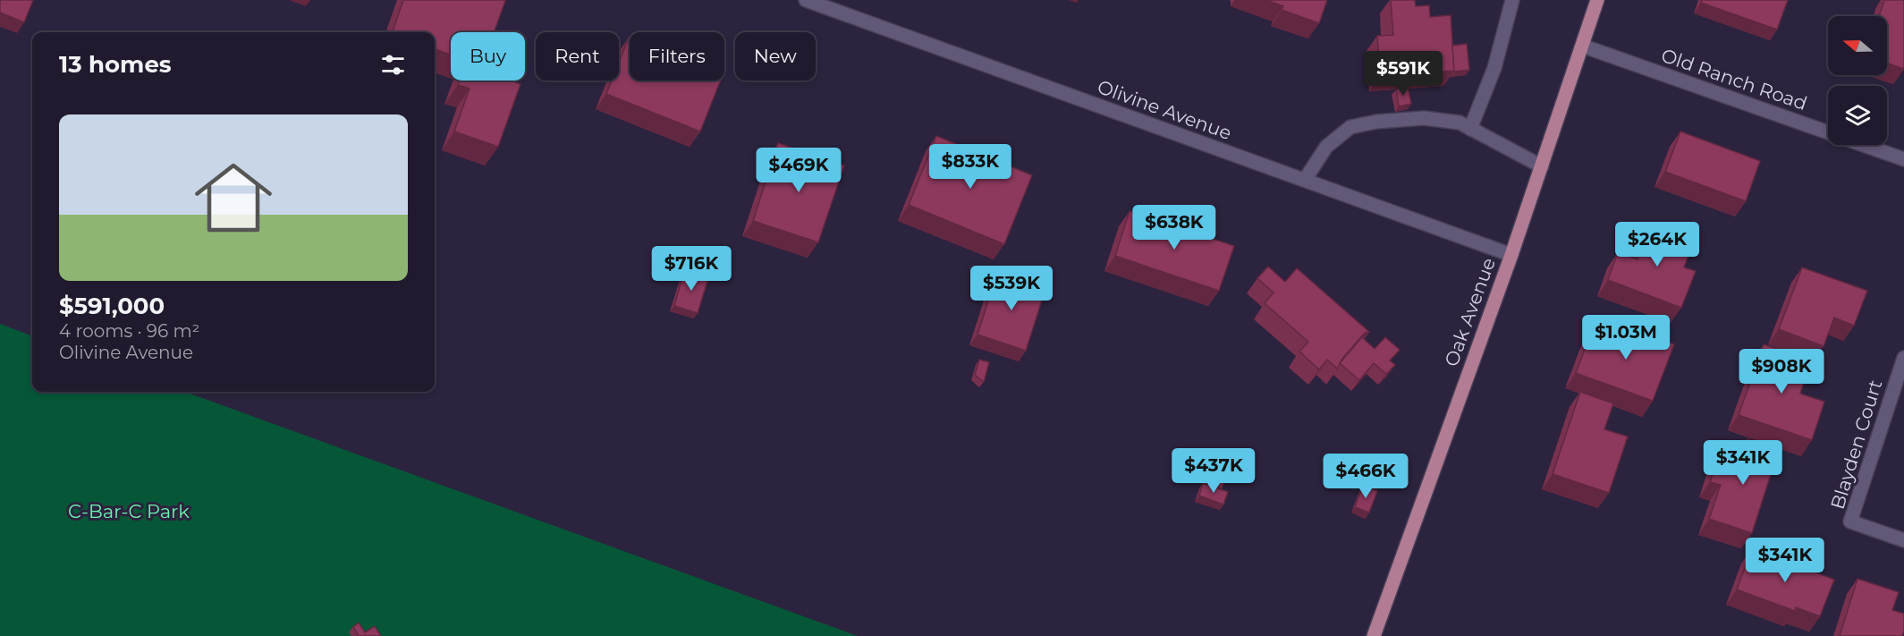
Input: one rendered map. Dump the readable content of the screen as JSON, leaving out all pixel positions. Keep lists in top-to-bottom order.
{
  "streets": {
    "main road": ["Oak Avenue"],
    "street": ["Old Ranch Road", "Olivine Avenue", "Blayden Court"]
  },
  "crossings": [
    ["Old Ranch Road", "Oak Avenue"],
    ["Olivine Avenue", "Oak Avenue"]
  ],
  "parks": ["C-Bar-C Park"],
  "north": "left",
  "page": {
    "chip": [
      "Buy",
      "Rent",
      "Filters",
      "New"
    ],
    "heading": "13 homes",
    "price": [
      "$591K",
      "$833K",
      "$469K",
      "$638K",
      "$264K",
      "$716K",
      "$539K",
      "$1.03M",
      "$908K",
      "$341K",
      "$437K",
      "$466K",
      "$341K"
    ],
    "list": [
      {
        "name": "$591,000",
        "note": "4 rooms · 96 m² · Olivine Avenue"
      }
    ]
  }
}
